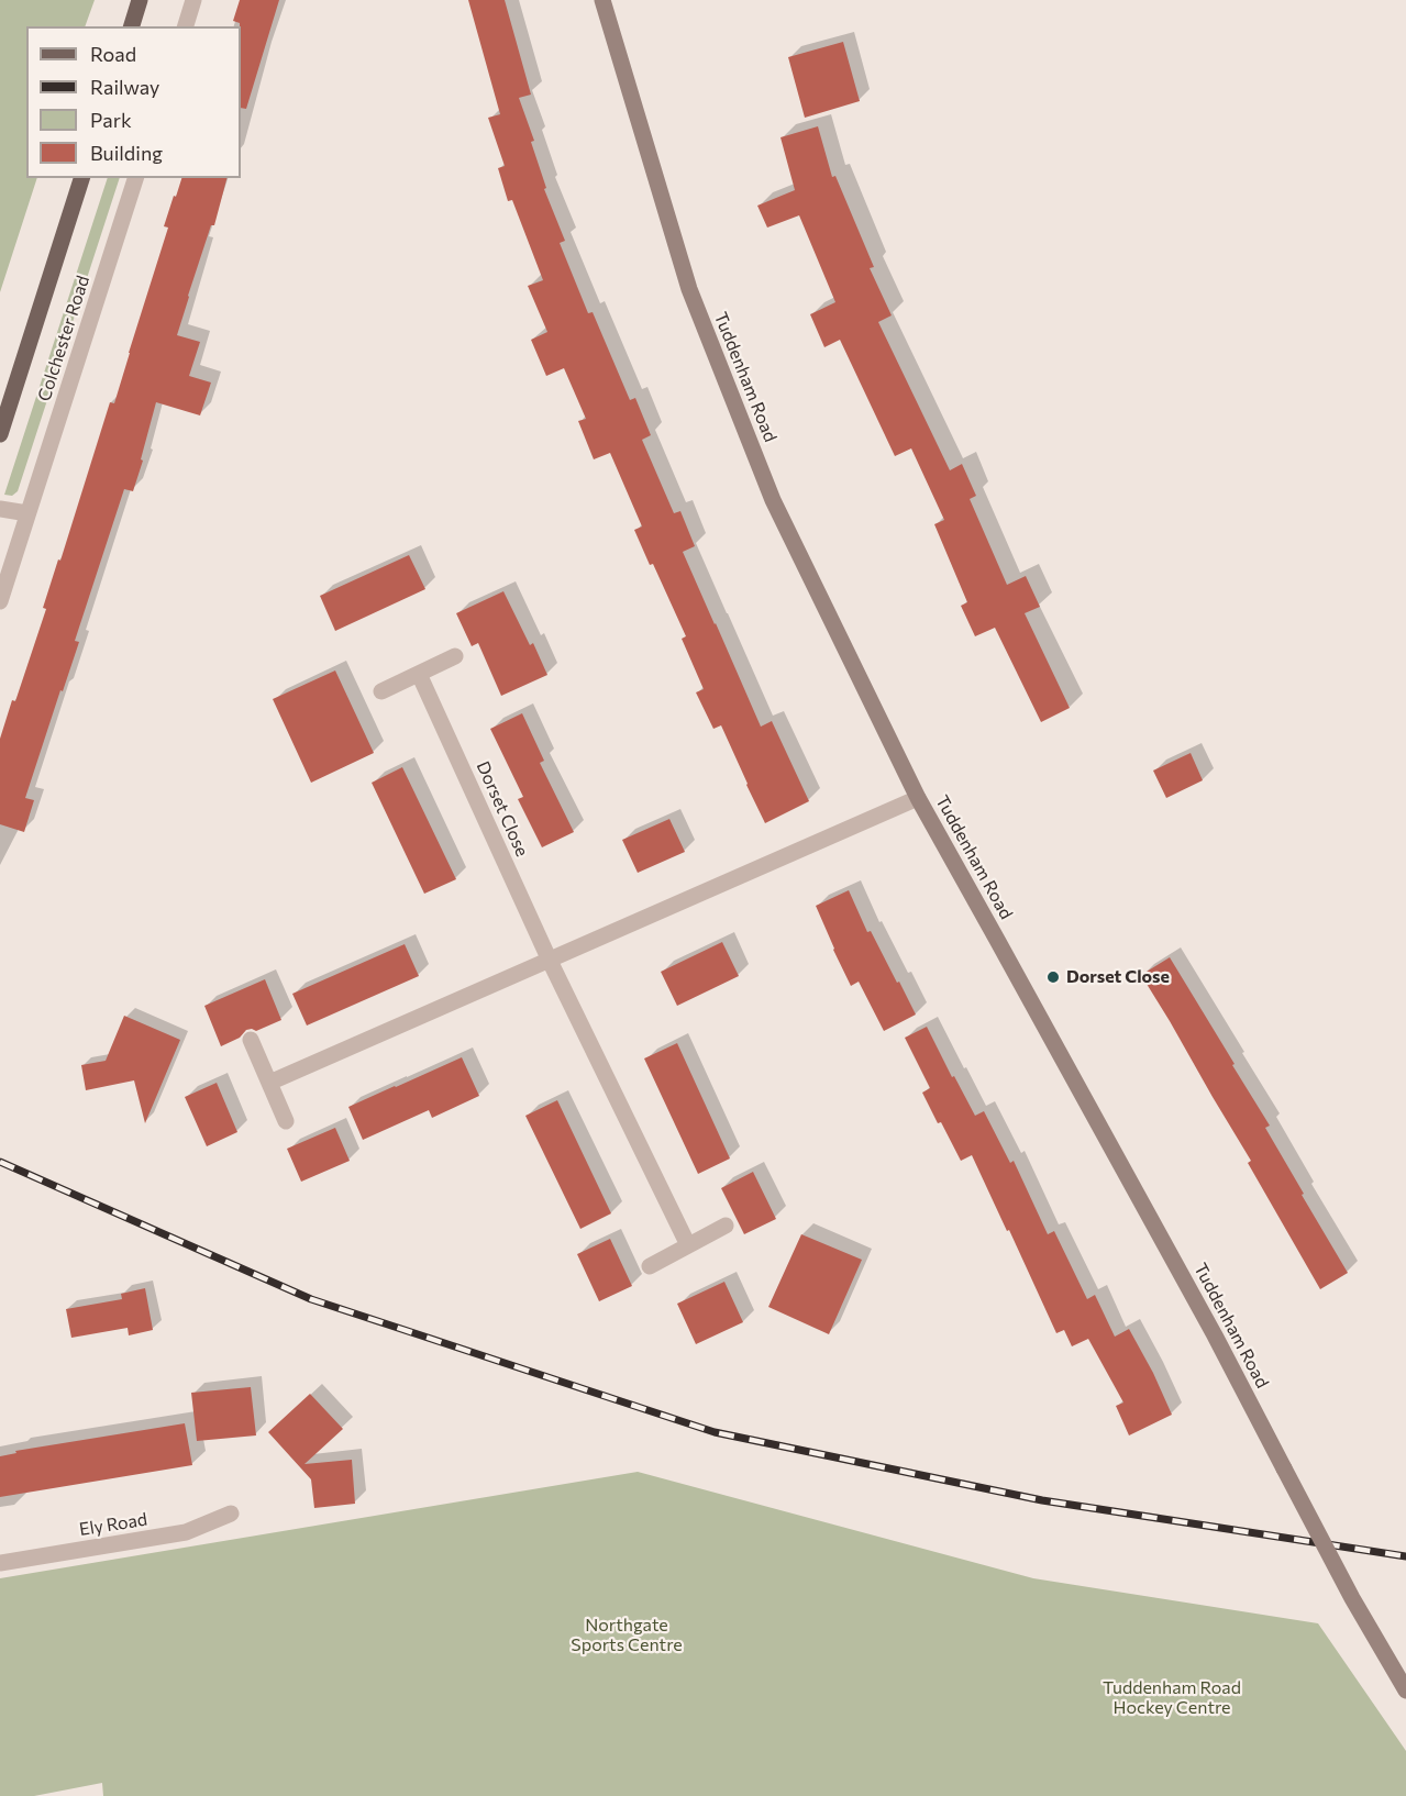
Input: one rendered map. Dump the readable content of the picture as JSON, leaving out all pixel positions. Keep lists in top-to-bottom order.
{
  "streets": {
    "main road": ["Colchester Road"],
    "street": ["Tuddenham Road", "Dorset Close", "Ely Road"]
  },
  "parks": ["Northgate Sports Centre", "Tuddenham Road Hockey Centre"],
  "places": ["Dorset Close"],
  "legend": [
    "Road",
    "Railway",
    "Park",
    "Building"
  ]
}
